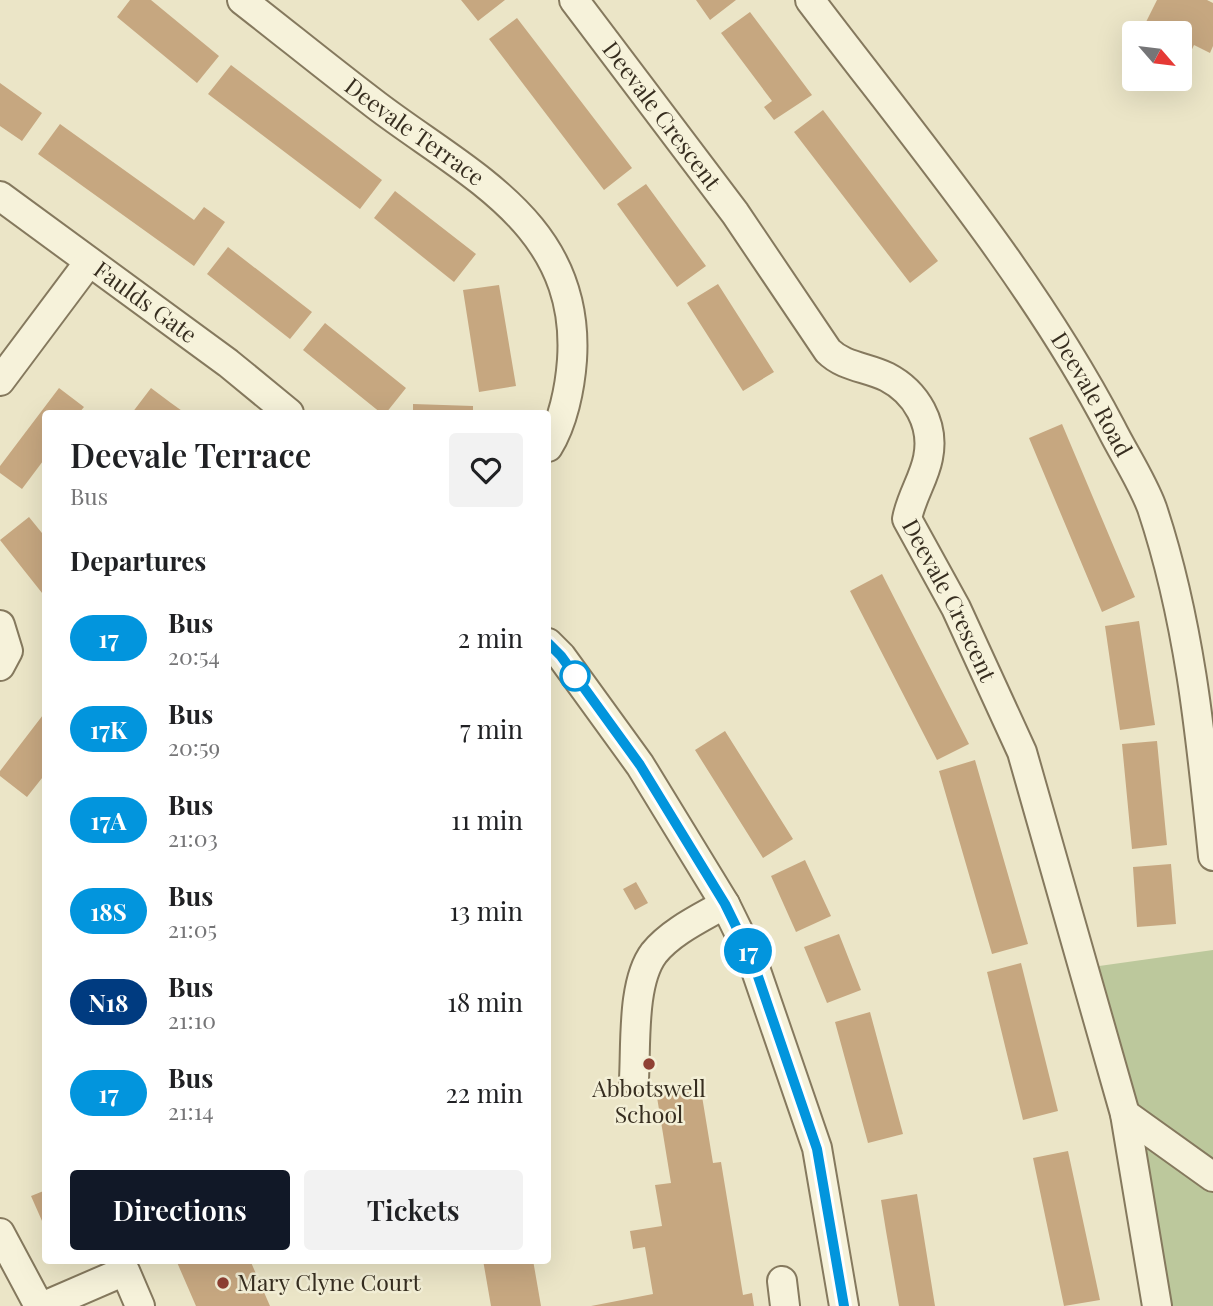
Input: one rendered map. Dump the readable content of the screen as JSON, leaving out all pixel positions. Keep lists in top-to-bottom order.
{
  "streets": {
    "street": [
      "Deevale Crescent",
      "Deevale Terrace",
      "Faulds Gate",
      "Deevale Road"
    ]
  },
  "places": ["Abbotswell School", "Mary Clyne Court"],
  "lines": ["bus line 17"],
  "north": "bottom right",
  "page": {
    "on_map": "17",
    "heading": [
      ["Deevale Terrace", "Bus"],
      "Departures"
    ],
    "list": [
      {
        "mark": "17",
        "name": "Bus",
        "note": "20:54",
        "value": "2 min"
      },
      {
        "mark": "17K",
        "name": "Bus",
        "note": "20:59",
        "value": "7 min"
      },
      {
        "mark": "17A",
        "name": "Bus",
        "note": "21:03",
        "value": "11 min"
      },
      {
        "mark": "18S",
        "name": "Bus",
        "note": "21:05",
        "value": "13 min"
      },
      {
        "mark": "N18",
        "name": "Bus",
        "note": "21:10",
        "value": "18 min"
      },
      {
        "mark": "17",
        "name": "Bus",
        "note": "21:14",
        "value": "22 min"
      }
    ],
    "buttons": ["Directions", "Tickets"]
  }
}
